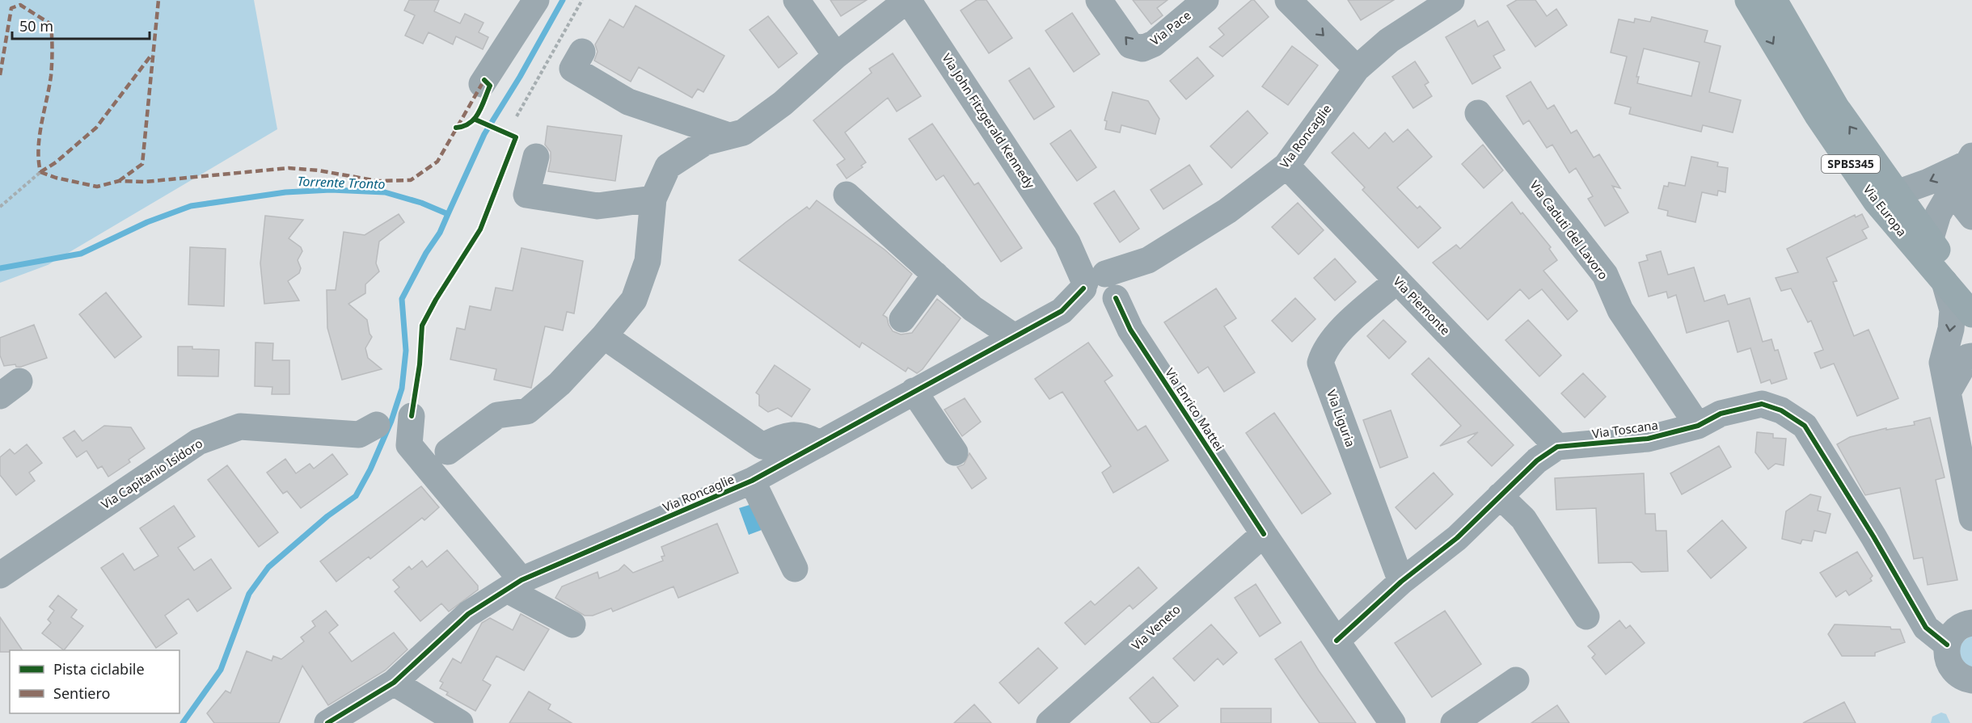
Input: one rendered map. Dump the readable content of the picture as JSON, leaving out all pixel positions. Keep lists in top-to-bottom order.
{
  "streets": {
    "main road": ["SPBS345", "Via Europa"],
    "street": [
      "Via Pace",
      "Via John Fitzgerald Kennedy",
      "Via Roncaglie",
      "Via Caduti del Lavoro",
      "Via Piemonte",
      "Via Enrico Mattei",
      "Via Liguria",
      "Via Toscana",
      "Via Capitanio Isidoro",
      "Via Veneto"
    ]
  },
  "crossings": [
    ["Via John Fitzgerald Kennedy", "Via Roncaglie"],
    ["Via John Fitzgerald Kennedy", "Via Enrico Mattei"],
    ["Via Roncaglie", "Via Piemonte"],
    ["Via Roncaglie", "Via Enrico Mattei"],
    ["Via Caduti del Lavoro", "Via Toscana"],
    ["Via Piemonte", "Via Liguria"],
    ["Via Piemonte", "Via Toscana"],
    ["Via Enrico Mattei", "Via Toscana"],
    ["Via Enrico Mattei", "Via Veneto"],
    ["Via Liguria", "Via Toscana"]
  ],
  "water": ["Torrente Tronto"],
  "legend": ["Pista ciclabile", "Sentiero"],
  "scale_bar": "50 m"
}
